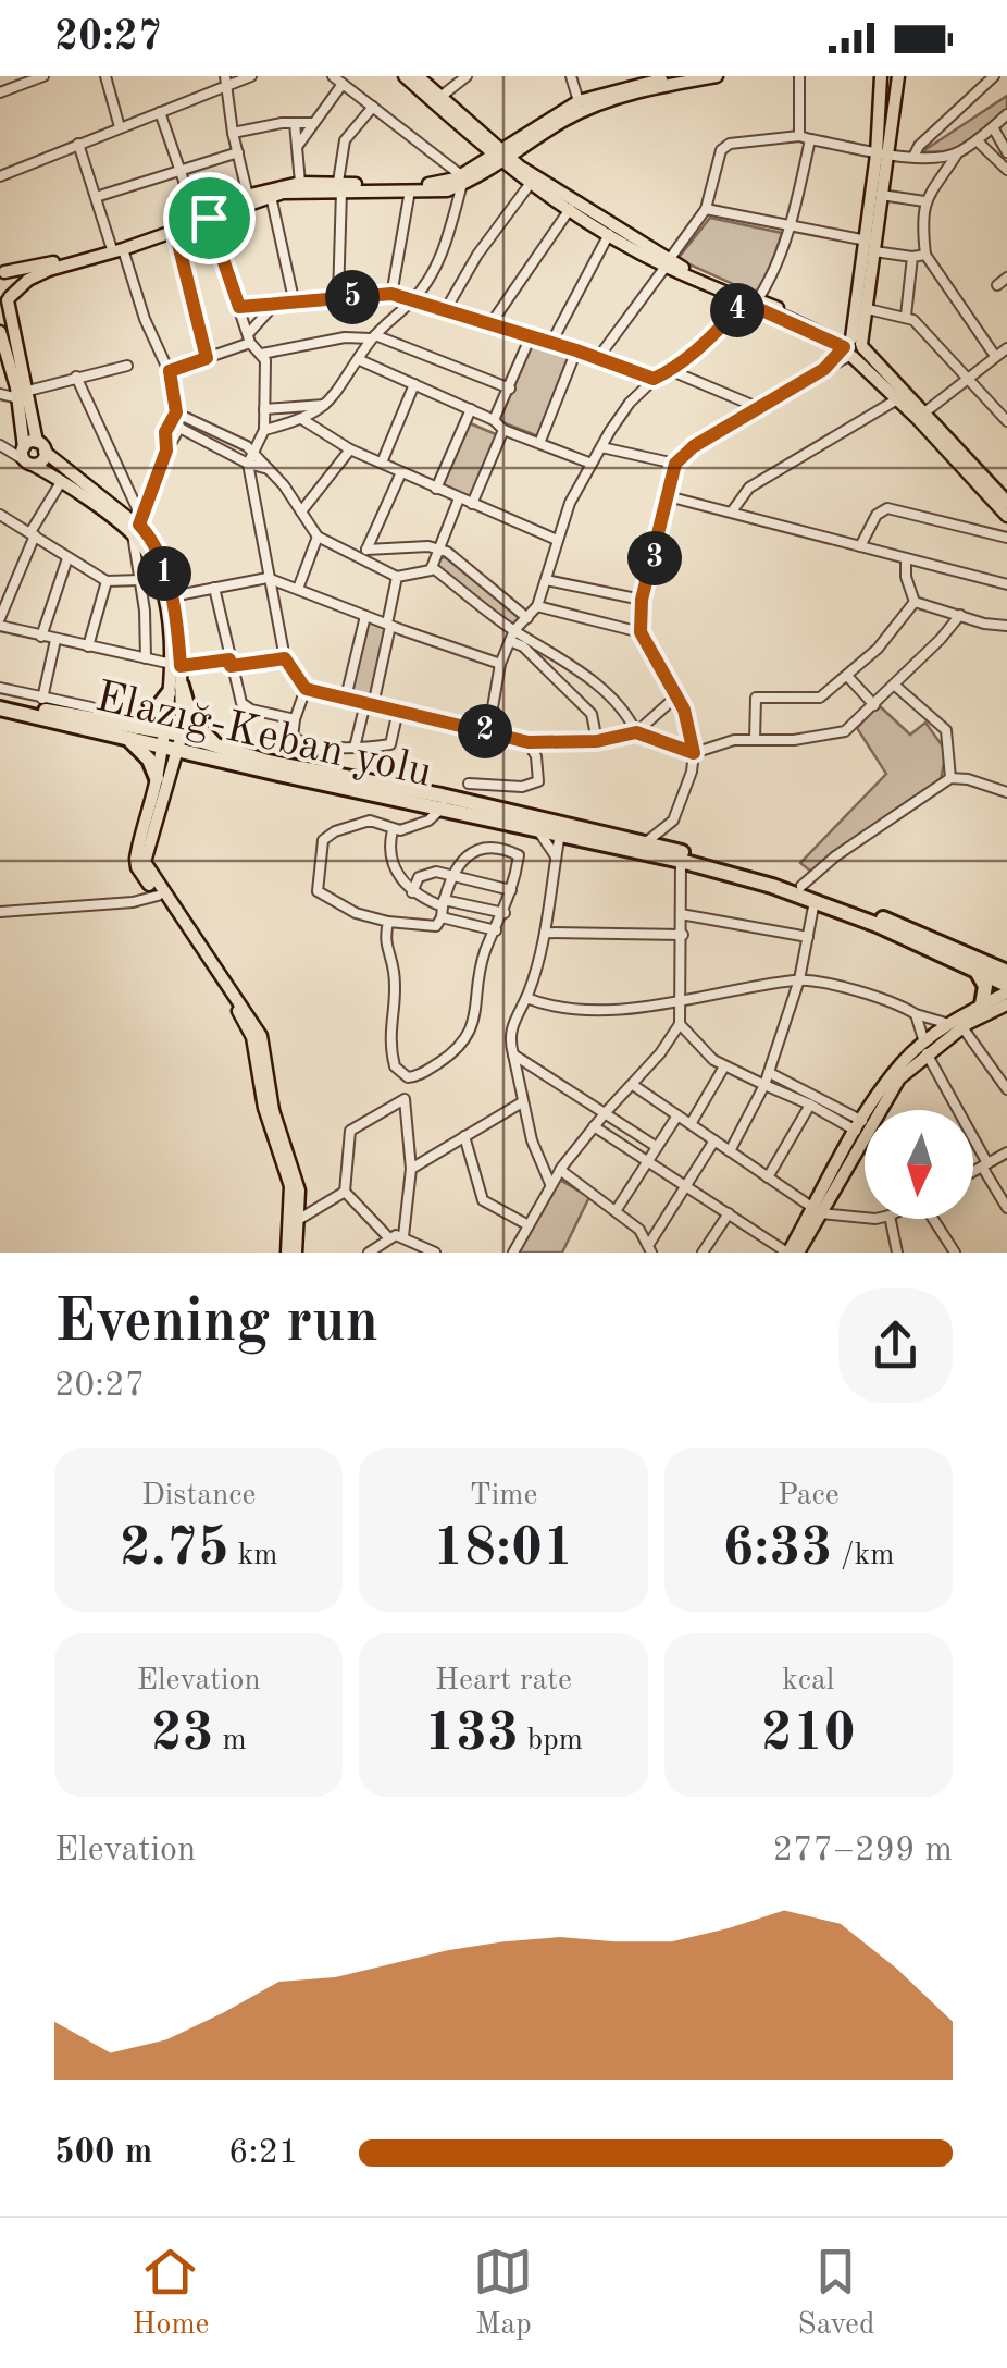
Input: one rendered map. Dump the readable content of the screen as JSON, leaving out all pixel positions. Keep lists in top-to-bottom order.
{
  "streets": {
    "highway": ["Elazığ-Keban yolu"]
  },
  "north": "bottom",
  "page": {
    "status": "20:27",
    "pins": [
      "5",
      "4",
      "3",
      "1",
      "2"
    ],
    "heading": ["Evening run", "20:27"],
    "stats": [
      ["Distance", "2.75 km"],
      ["Time", "18:01"],
      ["Pace", "6:33 /km"],
      ["Elevation", "23 m"],
      ["Heart rate", "133 bpm"],
      ["kcal", "210"]
    ],
    "chart": ["Elevation", "277–299 m"],
    "list": [
      {
        "name": "500 m",
        "note": "6:21"
      }
    ],
    "tabs": ["Home", "Map", "Saved"]
  }
}
